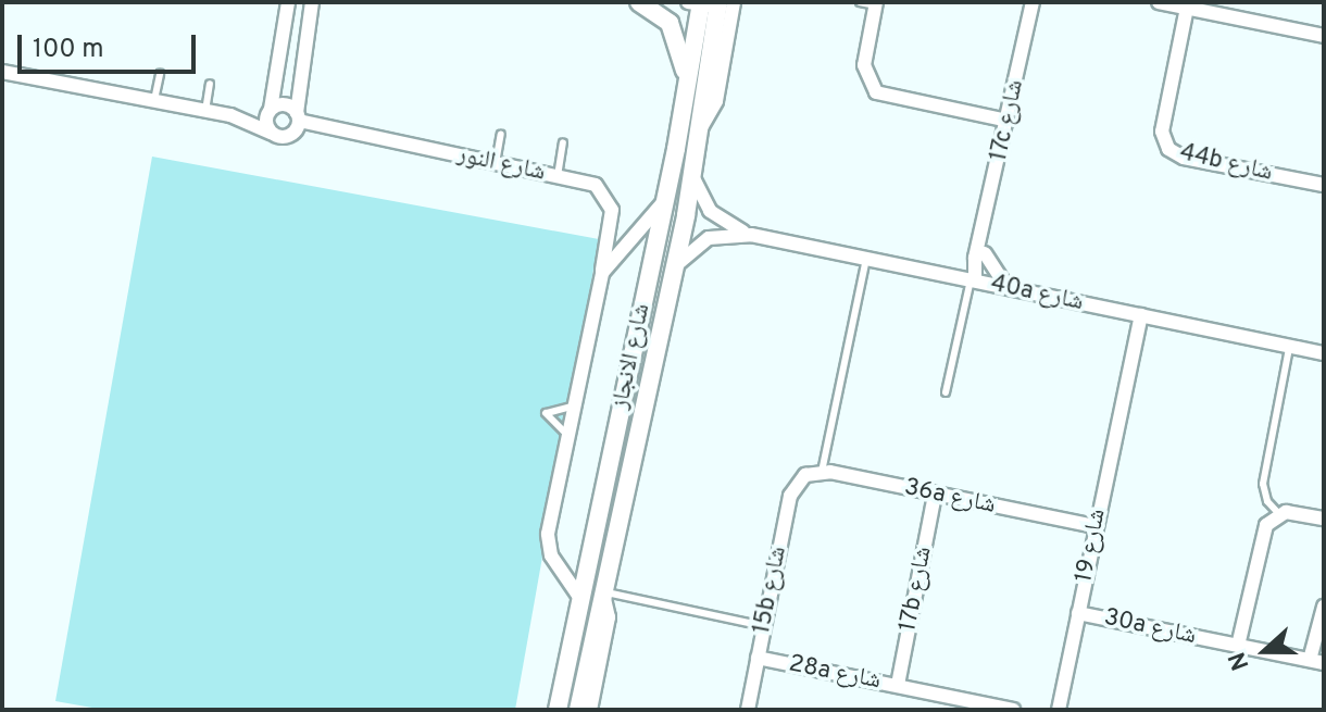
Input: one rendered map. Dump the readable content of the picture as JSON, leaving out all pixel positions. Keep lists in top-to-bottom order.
{
  "streets": {
    "street": [
      "17c شارع",
      "44b شارع",
      "شارع النور",
      "40a شارع",
      "شارع الانجاز",
      "36a شارع",
      "شارع 19",
      "17b شارع",
      "15b شارع",
      "30a شارع",
      "28a شارع"
    ]
  },
  "crossings": [
    ["17c شارع", "40a شارع"],
    ["شارع النور", "شارع الانجاز"],
    ["40a شارع", "شارع الانجاز"],
    ["40a شارع", "شارع 19"],
    ["36a شارع", "شارع 19"],
    ["36a شارع", "17b شارع"],
    ["36a شارع", "15b شارع"],
    ["شارع 19", "30a شارع"],
    ["17b شارع", "28a شارع"],
    ["15b شارع", "28a شارع"]
  ],
  "scale_bar": "100 m",
  "north": "left"
}
